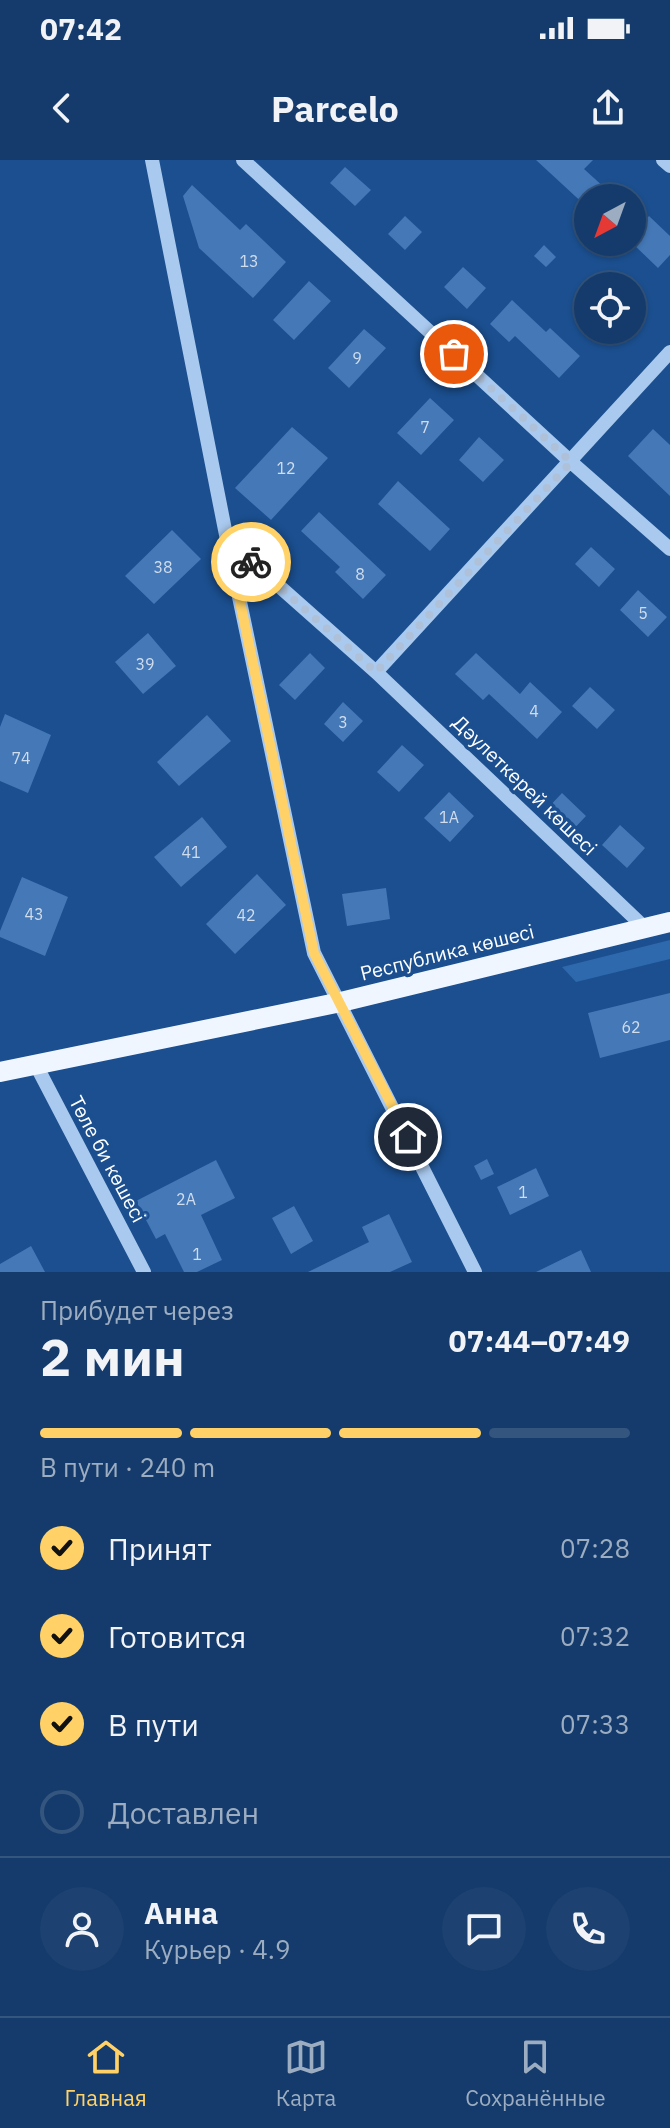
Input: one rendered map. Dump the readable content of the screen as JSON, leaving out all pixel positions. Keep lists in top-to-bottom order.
{
  "streets": {
    "main road": ["Республика көшесі"],
    "street": ["Дәулеткерей көшесі", "Төле би көшесі"]
  },
  "crossings": [
    ["Дәулеткерей көшесі", "Республика көшесі"],
    ["Республика көшесі", "Төле би көшесі"]
  ],
  "house_numbers": [
    "13",
    "9",
    "7",
    "12",
    "38",
    "8",
    "5",
    "39",
    "4",
    "3",
    "74",
    "1А",
    "41",
    "43",
    "42",
    "62",
    "1",
    "2А",
    "1"
  ],
  "north": "bottom left",
  "page": {
    "status": "07:42",
    "header": "Parcelo",
    "heading": ["2 мин", "Прибудет через", "07:44–07:49"],
    "panel": ["Анна", "Курьер · 4.9"],
    "bar": "В пути · 240 m",
    "list": [
      ["Принят", "07:28"],
      ["Готовится", "07:32"],
      ["В пути", "07:33"],
      "Доставлен"
    ],
    "tabs": ["Главная", "Карта", "Сохранённые"]
  }
}
